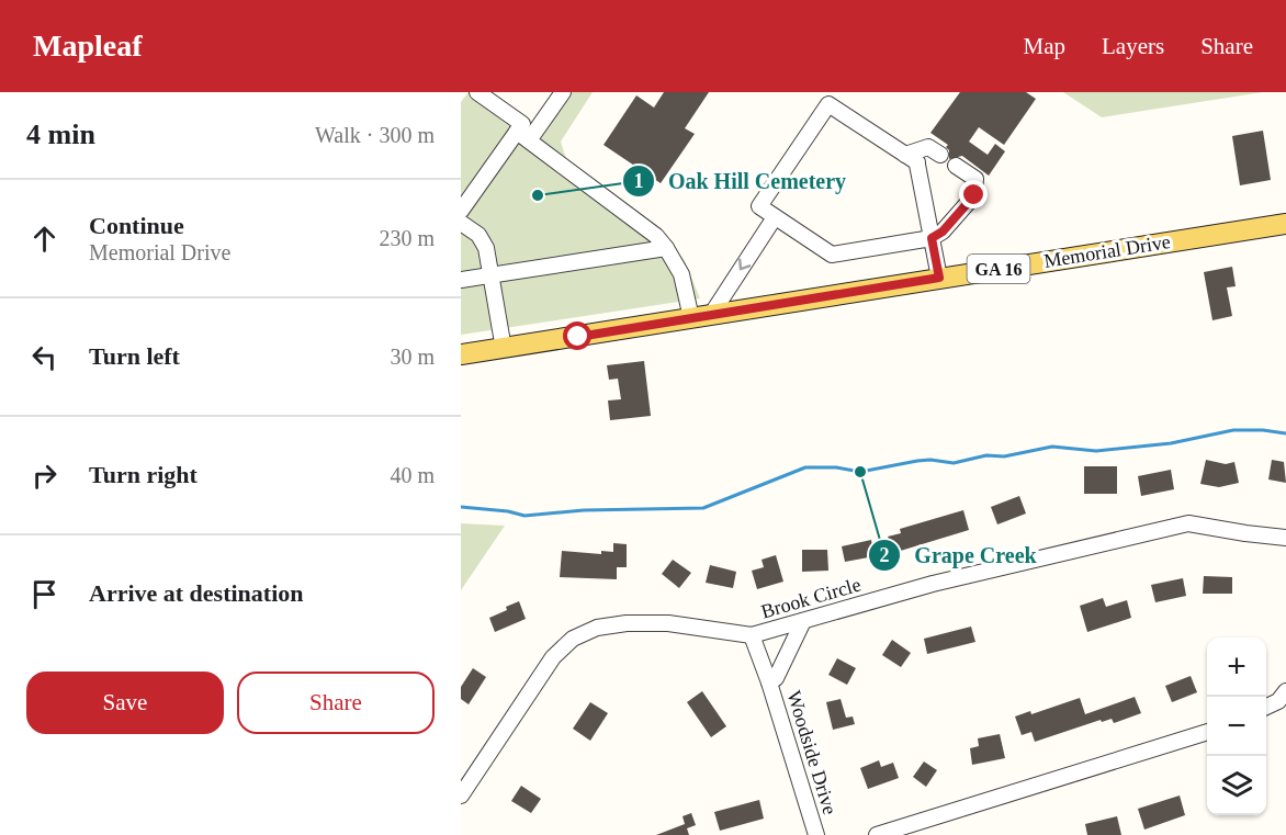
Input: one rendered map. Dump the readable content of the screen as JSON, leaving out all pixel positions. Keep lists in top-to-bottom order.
{
  "streets": {
    "main road": ["Memorial Drive", "GA 16"],
    "street": ["Brook Circle", "Woodside Drive"]
  },
  "crossings": [
    ["Brook Circle", "Woodside Drive"]
  ],
  "places": ["Oak Hill Cemetery", "Grape Creek"],
  "page": {
    "header": "Mapleaf",
    "nav": ["Map", "Layers", "Share"],
    "heading": ["4 min", "Walk · 300 m"],
    "list": [
      ["Continue", "Memorial Drive", "230 m"],
      ["Turn left", "30 m"],
      ["Turn right", "40 m"],
      "Arrive at destination"
    ],
    "map_buttons": ["+", "−"],
    "buttons": ["Save", "Share"]
  }
}
